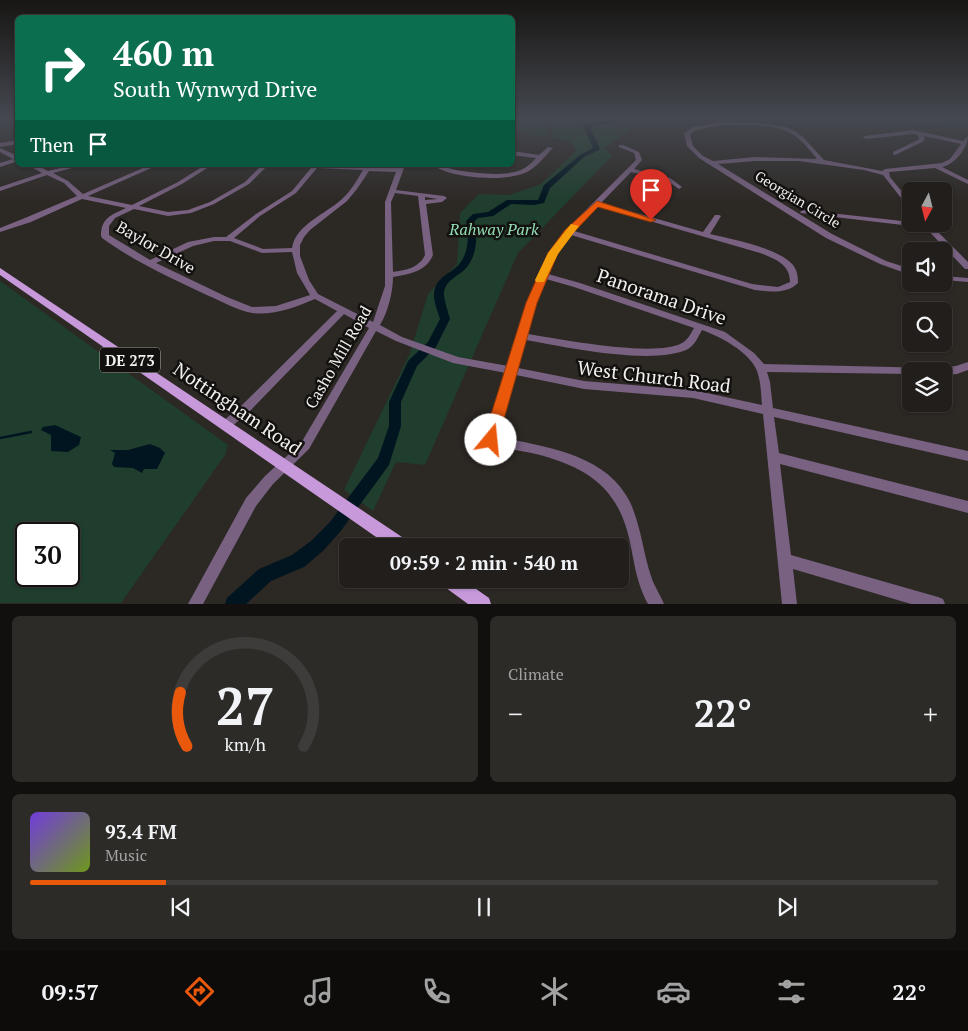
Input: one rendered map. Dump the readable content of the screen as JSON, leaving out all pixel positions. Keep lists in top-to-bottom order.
{
  "streets": {
    "main road": ["DE 273", "Nottingham Road"],
    "street": [
      "Georgian Circle",
      "Baylor Drive",
      "Panorama Drive",
      "Casho Mill Road",
      "West Church Road"
    ]
  },
  "crossings": [
    ["Baylor Drive", "West Church Road"],
    ["Panorama Drive", "West Church Road"],
    ["Casho Mill Road", "West Church Road"],
    ["Casho Mill Road", "Nottingham Road"]
  ],
  "parks": ["Rahway Park"],
  "north": "bottom",
  "page": {
    "turn": ["460 m", "South Wynwyd Drive"],
    "then": "Then",
    "limit": "30",
    "trip": "09:59 · 2 min · 540 m",
    "tile": "Climate",
    "heat": ["−", "22°", "+"],
    "song": ["93.4 FM", "Music"],
    "tabs": ["09:57", "22°"],
    "gauge": ["27", "km/h"]
  }
}
